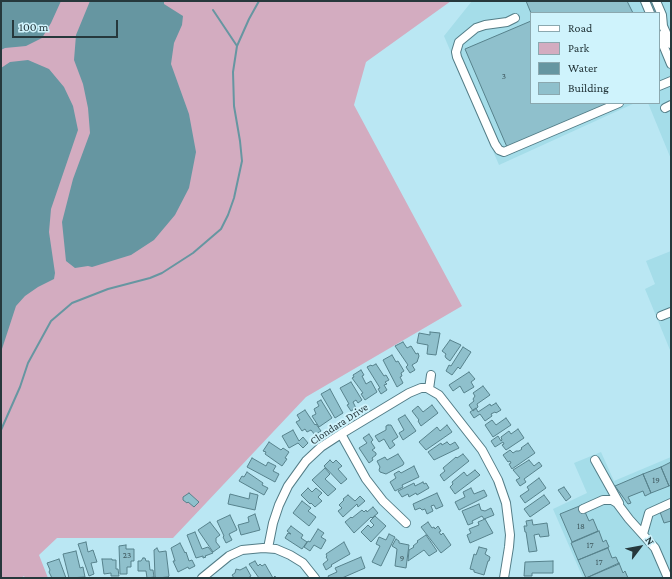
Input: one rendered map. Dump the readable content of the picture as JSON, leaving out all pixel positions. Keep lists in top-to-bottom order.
{
  "streets": {
    "street": ["Clondara Drive"]
  },
  "house_numbers": [
    "3",
    "19",
    "18",
    "17",
    "23",
    "9",
    "17"
  ],
  "legend": [
    "Road",
    "Park",
    "Water",
    "Building"
  ],
  "scale_bar": "100 m",
  "north": "top right"
}
